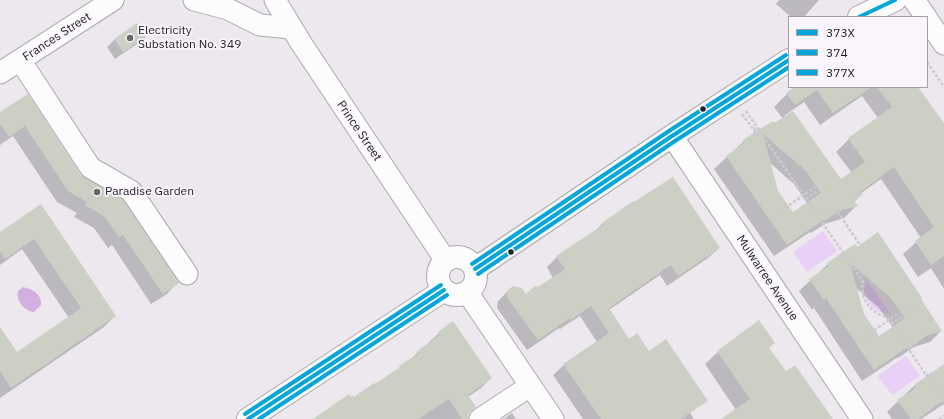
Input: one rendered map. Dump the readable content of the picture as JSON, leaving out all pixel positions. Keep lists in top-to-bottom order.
{
  "streets": {
    "street": ["Frances Street", "Prince Street", "Mulwarree Avenue"]
  },
  "places": ["Electricity Substation No. 349", "Paradise Garden"],
  "lines": ["transit line 373X", "transit line 377X", "transit line 374"],
  "legend": ["373X", "374", "377X"]
}
